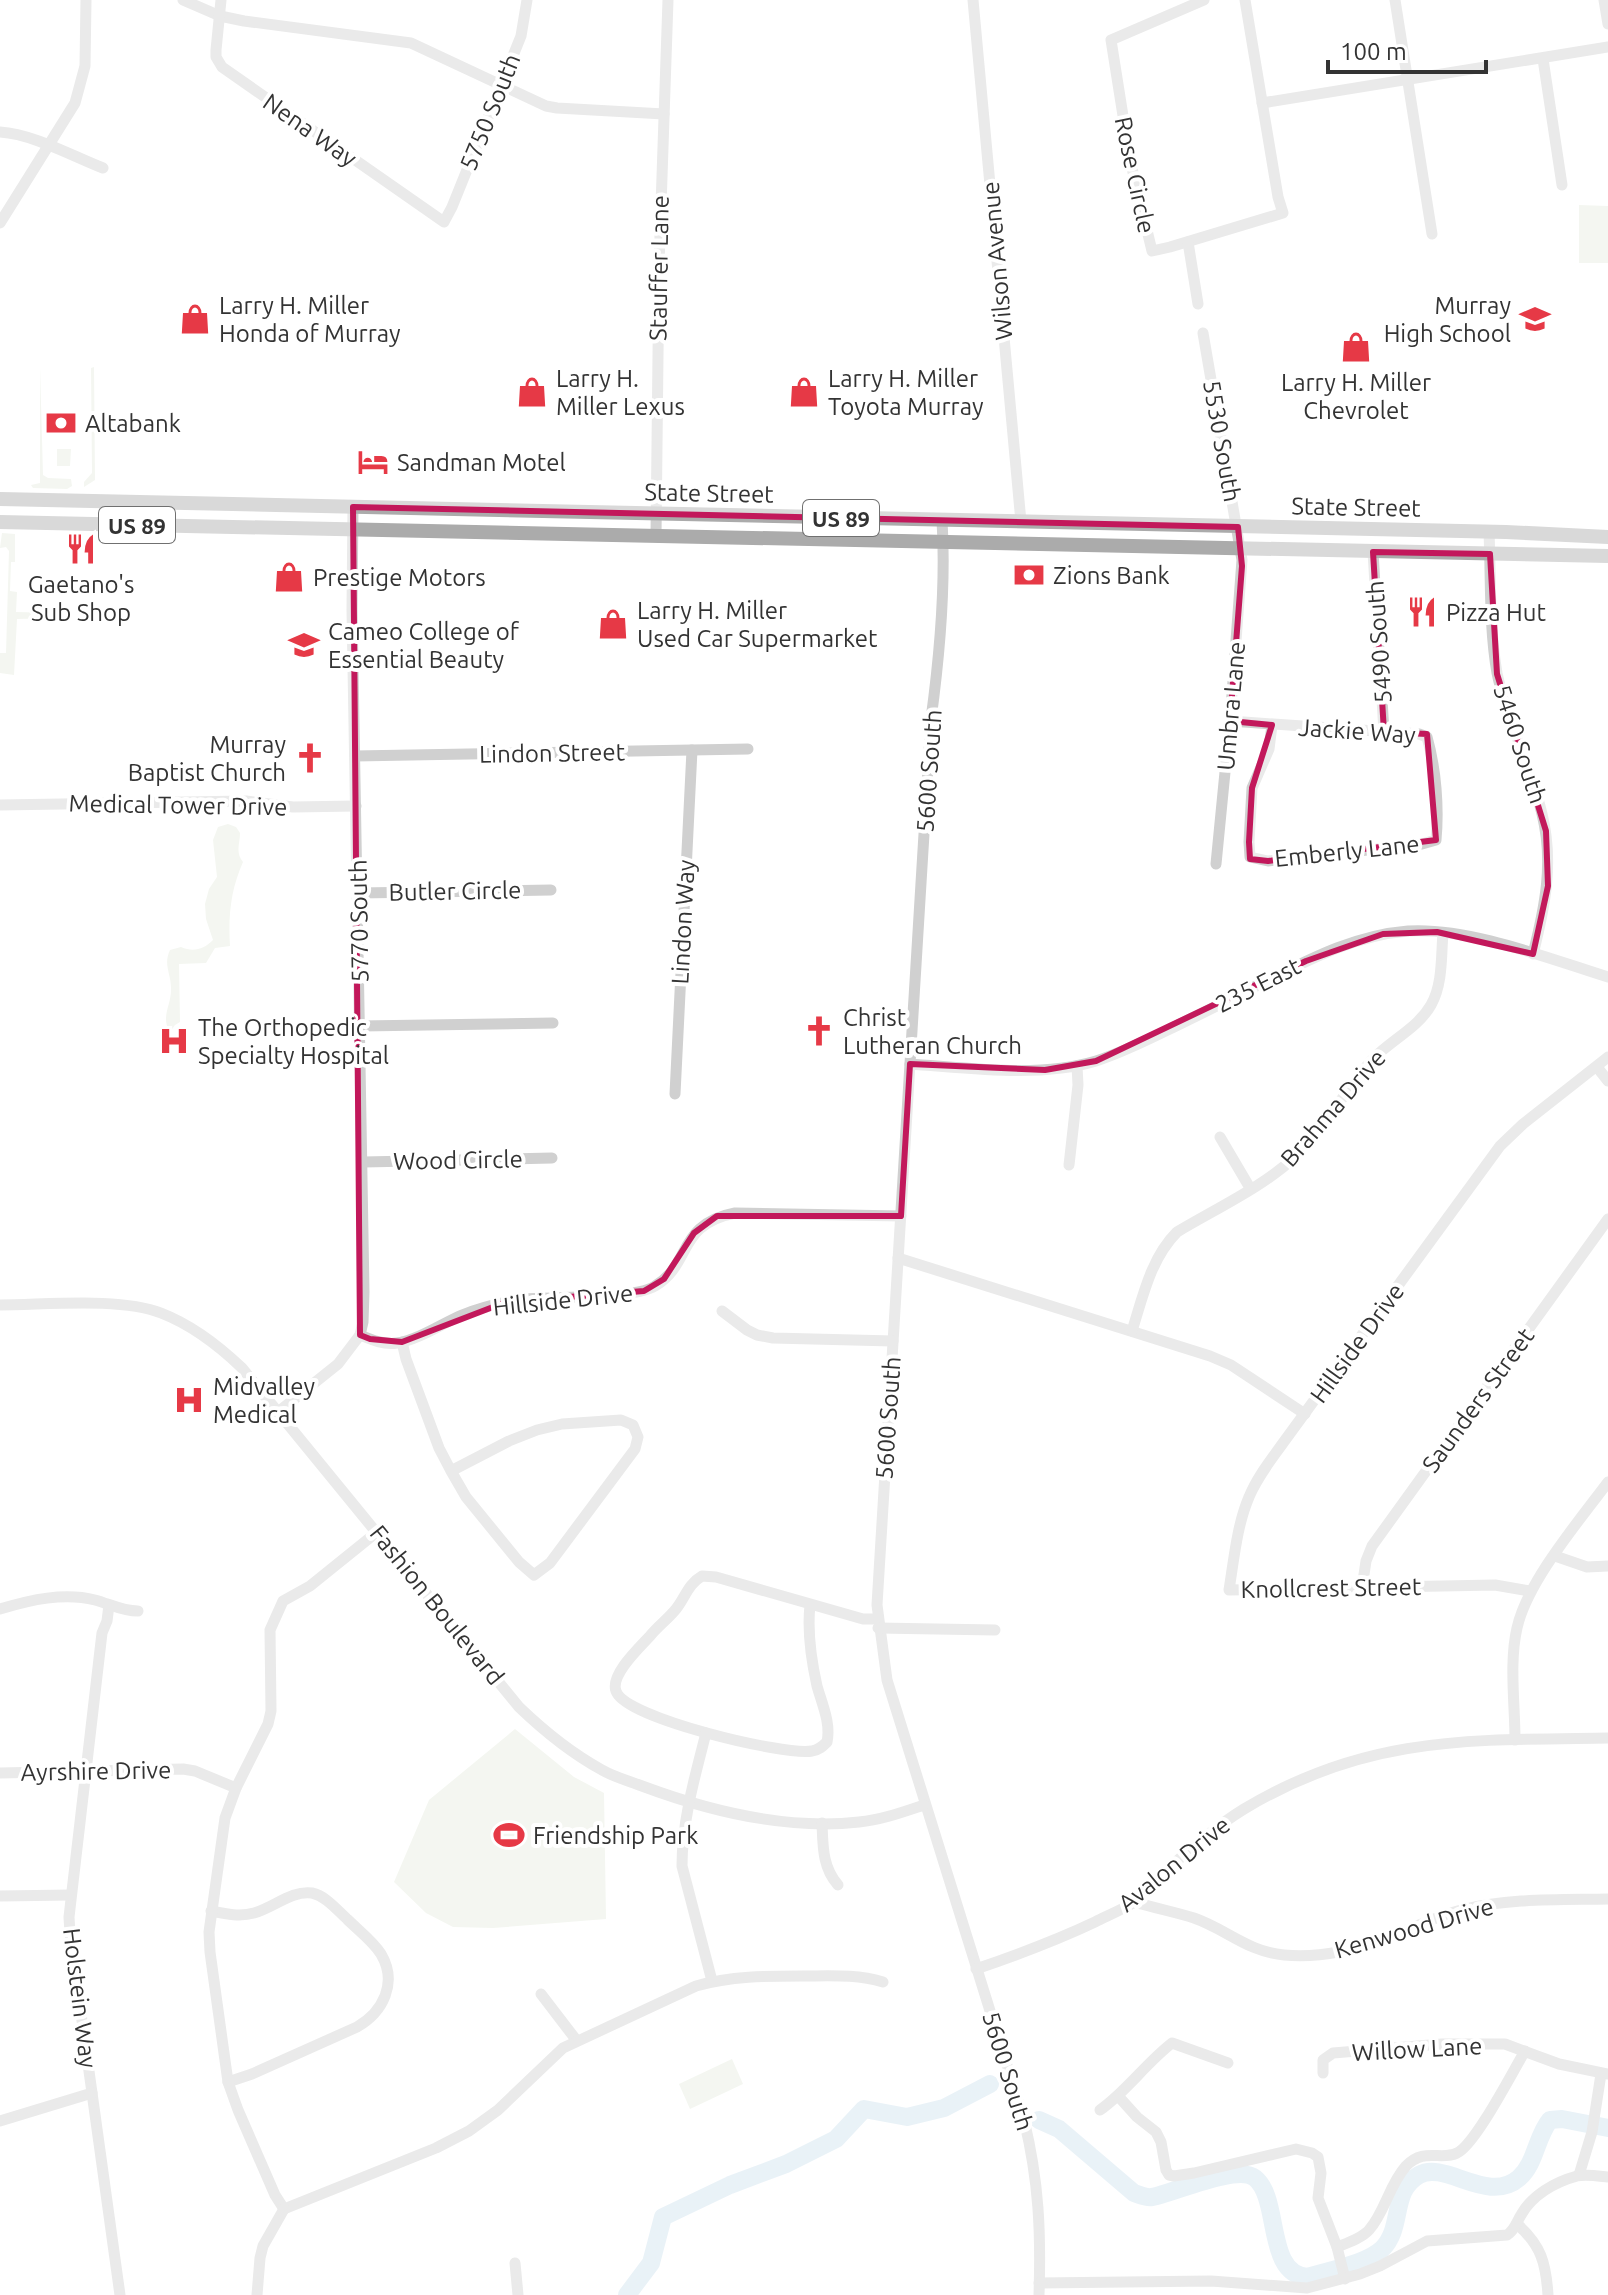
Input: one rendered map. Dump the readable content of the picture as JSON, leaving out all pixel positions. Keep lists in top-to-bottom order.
{
  "streets": {
    "main road": ["State Street", "US 89"],
    "street": [
      "5750 South",
      "Nena Way",
      "Rose Circle",
      "Wilson Avenue",
      "Stauffer Lane",
      "5530 South",
      "5490 South",
      "Umbra Lane",
      "Jackie Way",
      "5460 South",
      "Lindon Street",
      "5600 South",
      "Medical Tower Drive",
      "Emberly Lane",
      "Butler Circle",
      "5770 South",
      "Lindon Way",
      "235 East",
      "Brahma Drive",
      "Wood Circle",
      "Hillside Drive",
      "Saunders Street",
      "Knollcrest Street",
      "Fashion Boulevard",
      "Ayrshire Drive",
      "Avalon Drive",
      "Kenwood Drive",
      "Holstein Way",
      "Willow Lane"
    ]
  },
  "crossings": [
    ["5750 South", "Nena Way"],
    ["Wilson Avenue", "State Street"],
    ["Stauffer Lane", "State Street"],
    ["5530 South", "State Street"],
    ["5530 South", "Umbra Lane"],
    ["State Street", "5490 South"],
    ["State Street", "Umbra Lane"],
    ["State Street", "5460 South"],
    ["State Street", "5600 South"],
    ["State Street", "5770 South"],
    ["5490 South", "Jackie Way"],
    ["Umbra Lane", "Jackie Way"],
    ["Jackie Way", "Emberly Lane"],
    ["5460 South", "235 East"],
    ["Lindon Street", "5770 South"],
    ["Lindon Street", "Lindon Way"],
    ["5600 South", "235 East"],
    ["5600 South", "Hillside Drive"],
    ["5600 South", "Fashion Boulevard"],
    ["5600 South", "Avalon Drive"],
    ["Medical Tower Drive", "5770 South"],
    ["Butler Circle", "5770 South"],
    ["5770 South", "Wood Circle"],
    ["235 East", "Brahma Drive"],
    ["Brahma Drive", "Hillside Drive"],
    ["Hillside Drive", "Knollcrest Street"],
    ["Saunders Street", "Knollcrest Street"],
    ["Ayrshire Drive", "Holstein Way"],
    ["Avalon Drive", "Kenwood Drive"]
  ],
  "places": {
    "shop": [
      "Larry H. Miller Honda of Murray",
      "Larry H. Miller Chevrolet",
      "Larry H. Miller Lexus",
      "Larry H. Miller Toyota Murray",
      "Prestige Motors",
      "Larry H. Miller Used Car Supermarket"
    ],
    "school or university": ["Murray High School", "Cameo College of Essential Beauty"],
    "bank": ["Altabank", "Zions Bank"],
    "hotel": ["Sandman Motel"],
    "restaurant": ["Gaetano's Sub Shop", "Pizza Hut"],
    "church": ["Murray Baptist Church", "Christ Lutheran Church"],
    "hospital": ["The Orthopedic Specialty Hospital", "Midvalley Medical"],
    "sports": ["Friendship Park"]
  },
  "scale_bar": "100 m"
}
